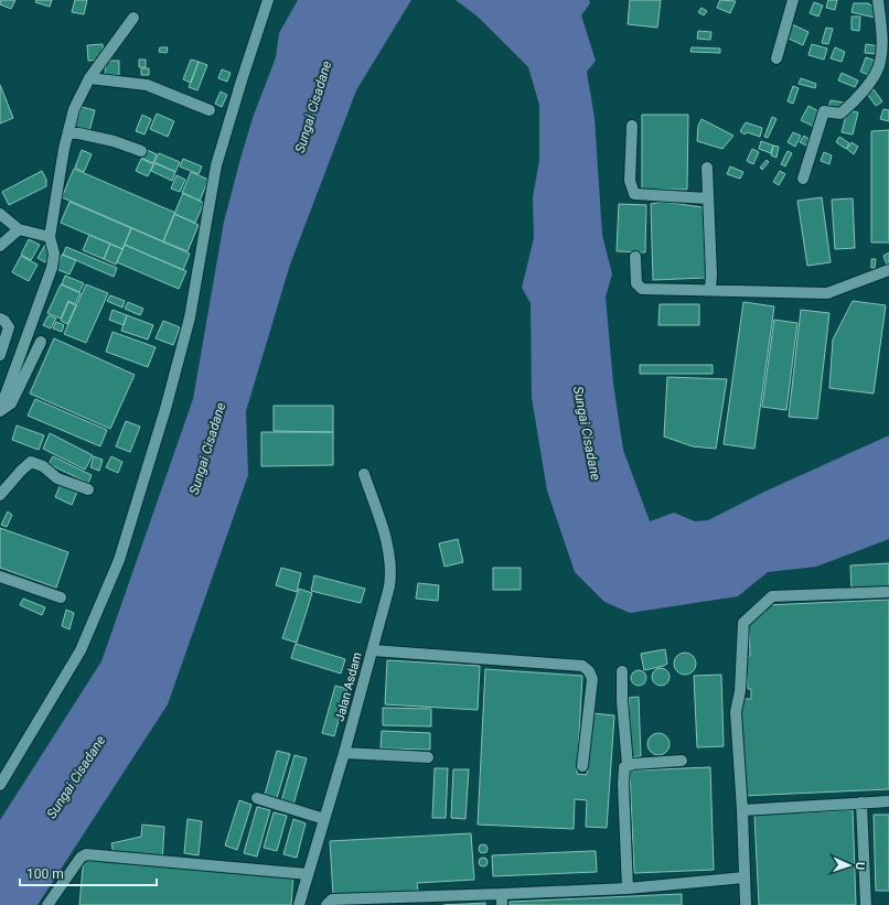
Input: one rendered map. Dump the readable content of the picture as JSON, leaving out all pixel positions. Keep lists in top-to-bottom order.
{
  "streets": {
    "street": ["Jalan Asdam"]
  },
  "water": ["Sungai Cisadane"],
  "scale_bar": "100 m",
  "north": "right"
}
